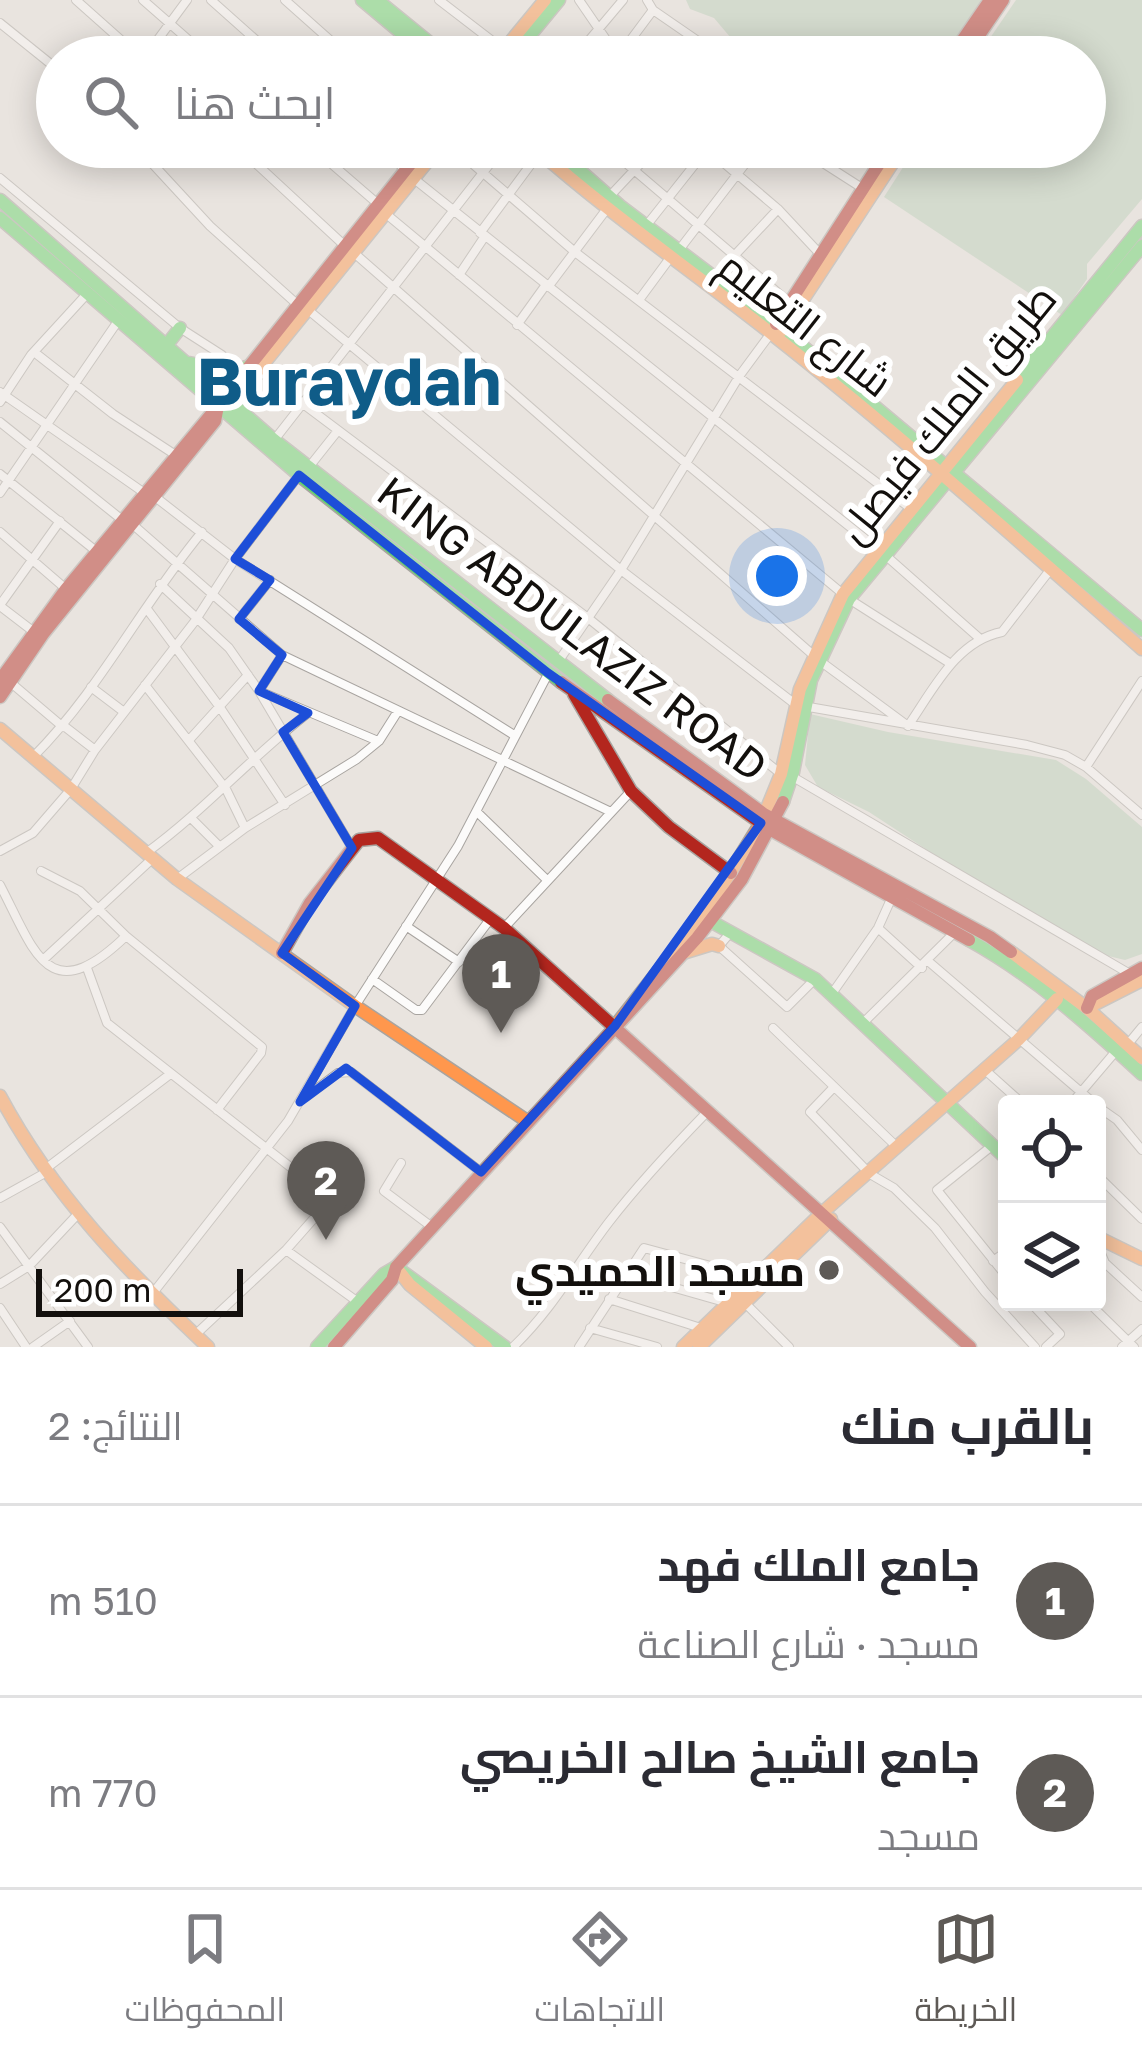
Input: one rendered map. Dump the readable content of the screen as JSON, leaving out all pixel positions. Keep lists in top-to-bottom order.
{
  "streets": {
    "main road": ["شارع التعليم", "طريق الملك فيصل", "KING ABDULAZIZ ROAD"]
  },
  "crossings": [
    ["شارع التعليم", "طريق الملك فيصل"],
    ["طريق الملك فيصل", "KING ABDULAZIZ ROAD"]
  ],
  "districts": ["Buraydah"],
  "places": ["مسجد الحميدي"],
  "scale_bar": "200 m",
  "page": {
    "search": "ابحث هنا",
    "pins": ["1", "2"],
    "scale": "200 m",
    "heading": ["بالقرب منك", "النتائج: 2"],
    "list": [
      {
        "mark": "1",
        "name": "جامع الملك فهد",
        "note": "مسجد · شارع الصناعة",
        "value": "510 m"
      },
      {
        "mark": "2",
        "name": "جامع الشيخ صالح الخريصي",
        "note": "مسجد",
        "value": "770 m"
      }
    ],
    "nav": ["الخريطة", "الاتجاهات", "المحفوظات"]
  }
}
